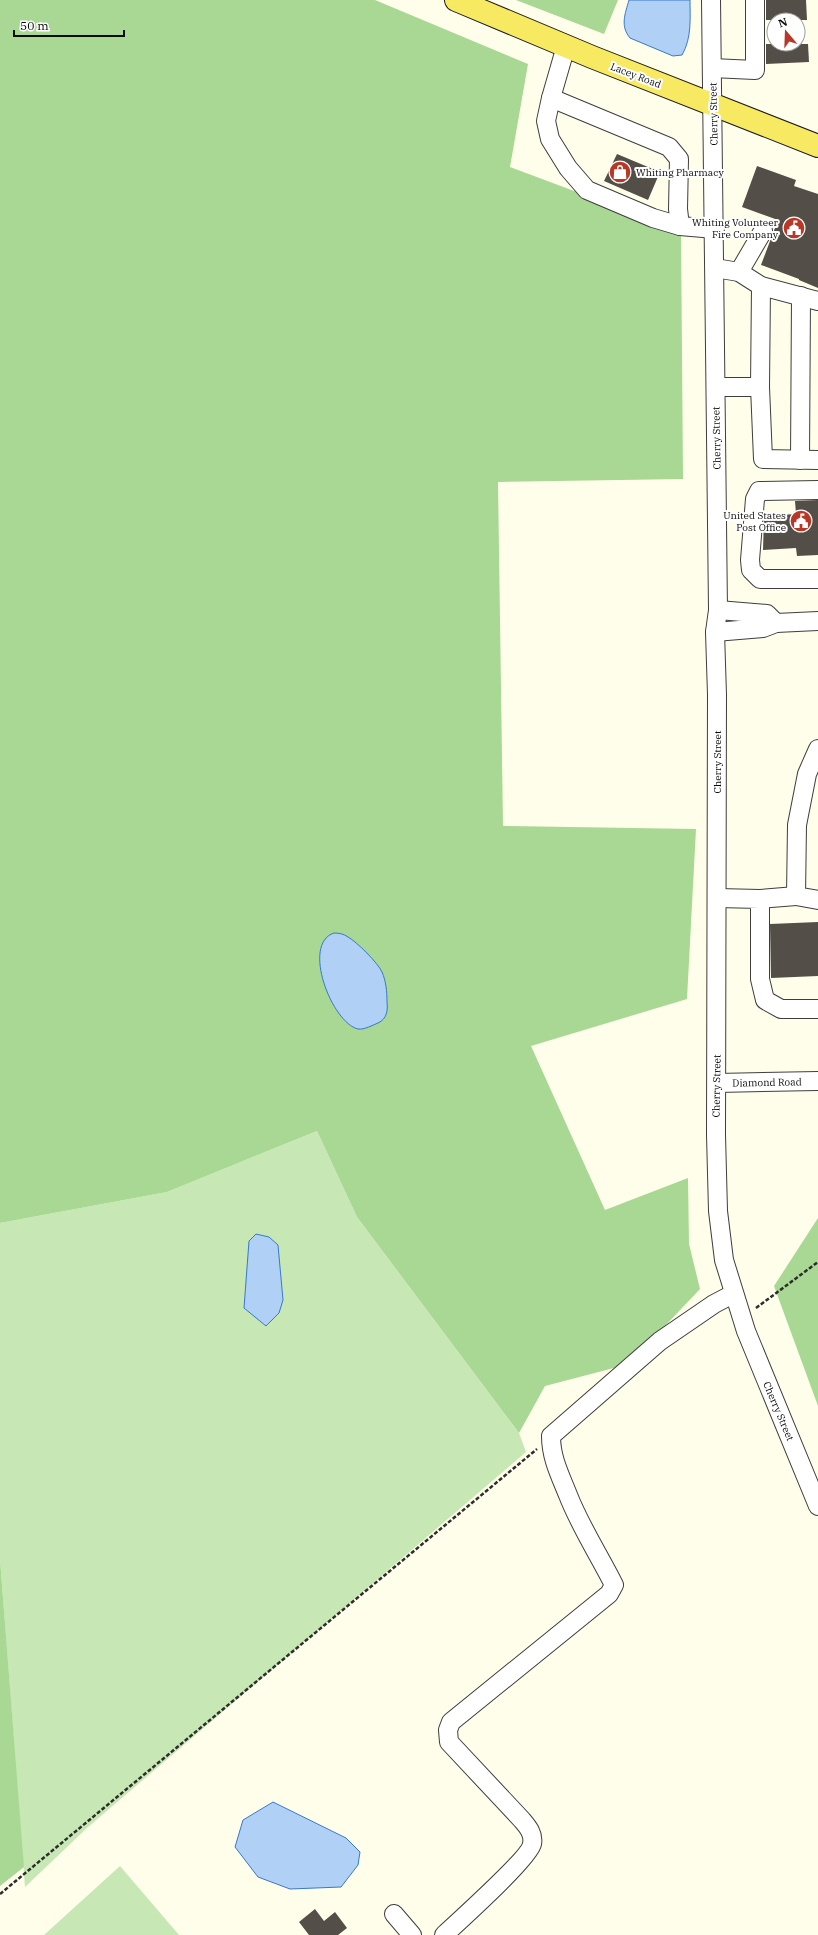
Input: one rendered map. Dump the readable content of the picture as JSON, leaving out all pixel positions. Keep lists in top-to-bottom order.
{
  "streets": {
    "main road": ["Lacey Road"],
    "street": ["Cherry Street", "Diamond Road"]
  },
  "crossings": [
    ["Lacey Road", "Cherry Street"],
    ["Cherry Street", "Diamond Road"]
  ],
  "places": {
    "shop": ["Whiting Pharmacy"],
    "public building": ["Whiting Volunteer Fire Company", "United States Post Office"]
  },
  "scale_bar": "50 m",
  "north": "top"
}
